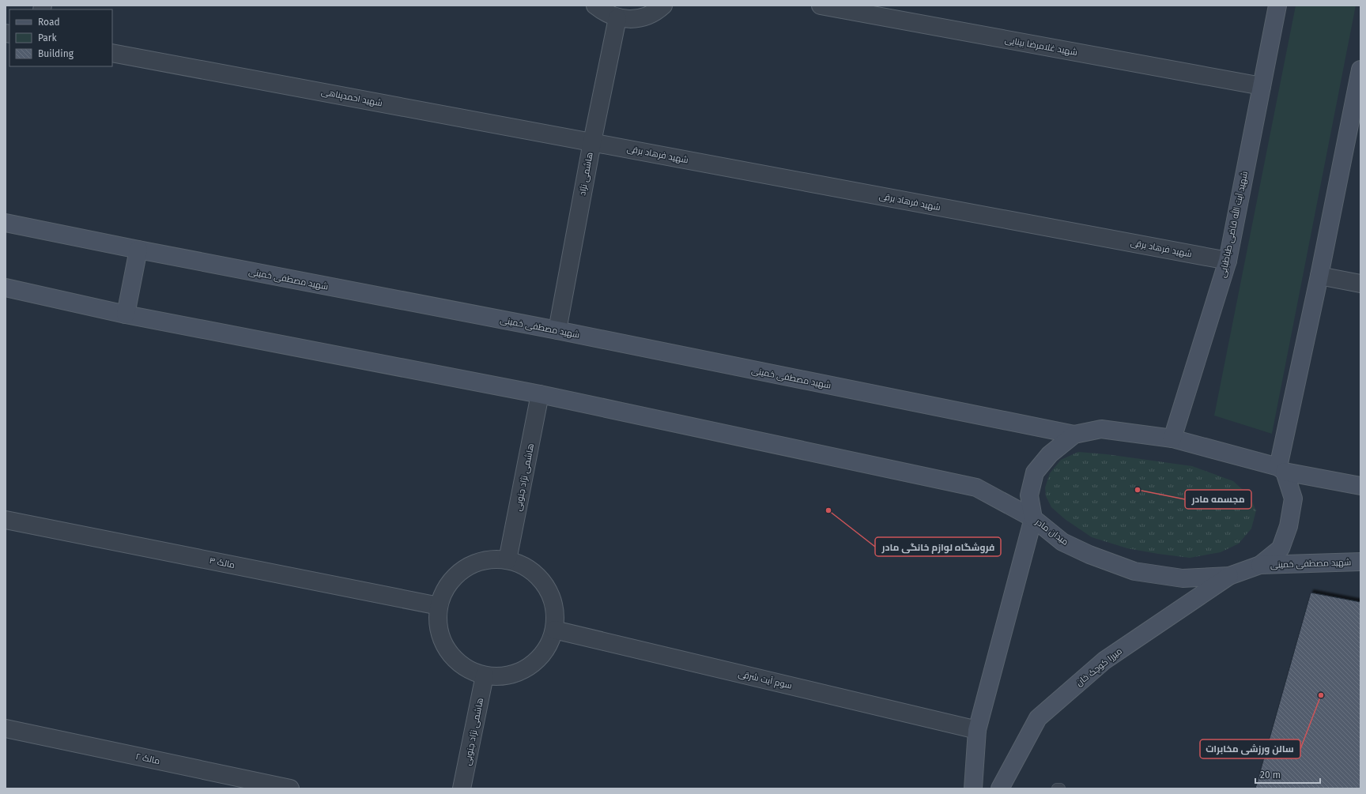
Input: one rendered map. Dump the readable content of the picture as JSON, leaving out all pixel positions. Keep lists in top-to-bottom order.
{
  "streets": {
    "main road": [
      "شهید آیت الله قاضی طباطبایی",
      "شهید مصطفی خمینی",
      "میدان مادر",
      "میرزا کوچک خان"
    ],
    "street": [
      "شهید غلامرضا بینایی",
      "شهید احمدپناهی",
      "شهید فرهاد برقی",
      "هاشمی نژاد",
      "هاشمی نژاد جنوبی",
      "مالک ۳",
      "سوم آیت شرقی",
      "مالک ۲"
    ]
  },
  "crossings": [
    ["شهید غلامرضا بینایی", "شهید آیت الله قاضی طباطبایی"],
    ["شهید احمدپناهی", "شهید فرهاد برقی"],
    ["شهید احمدپناهی", "هاشمی نژاد"],
    ["شهید فرهاد برقی", "هاشمی نژاد"],
    ["شهید فرهاد برقی", "شهید آیت الله قاضی طباطبایی"],
    ["هاشمی نژاد", "شهید مصطفی خمینی"],
    ["شهید آیت الله قاضی طباطبایی", "میدان مادر"],
    ["شهید مصطفی خمینی", "میدان مادر"],
    ["میدان مادر", "میرزا کوچک خان"]
  ],
  "places": ["مجسمه مادر", "فروشگاه لوازم خانگی مادر", "سالن ورزشی مخابرات"],
  "legend": ["Road", "Park", "Building"],
  "scale_bar": "20 m"
}
